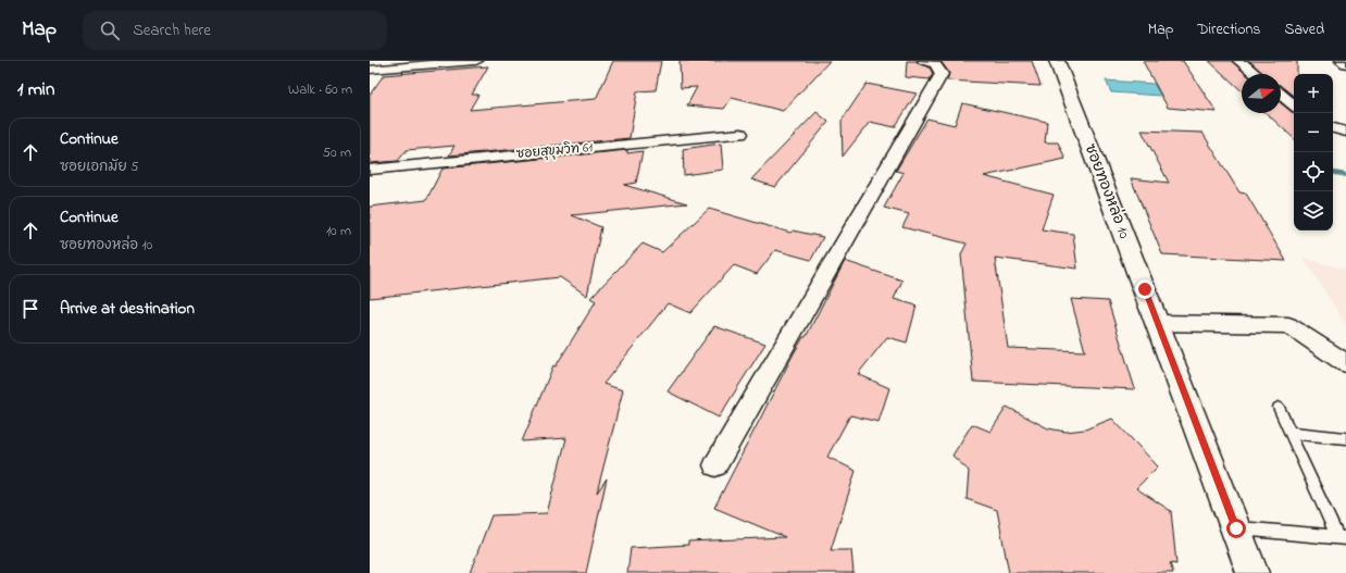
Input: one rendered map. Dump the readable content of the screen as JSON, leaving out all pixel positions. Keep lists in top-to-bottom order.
{
  "streets": {
    "street": ["ซอยสุขุมวิท 61", "ซอยทองหล่อ 10"]
  },
  "north": "right",
  "page": {
    "header": "Map",
    "search": "Search here",
    "nav": ["Map", "Directions", "Saved"],
    "heading": ["1 min", "Walk · 60 m"],
    "map_buttons": ["+", "−"],
    "list": [
      ["Continue", "ซอยเอกมัย 5", "50 m"],
      ["Continue", "ซอยทองหล่อ 10", "10 m"],
      "Arrive at destination"
    ]
  }
}
